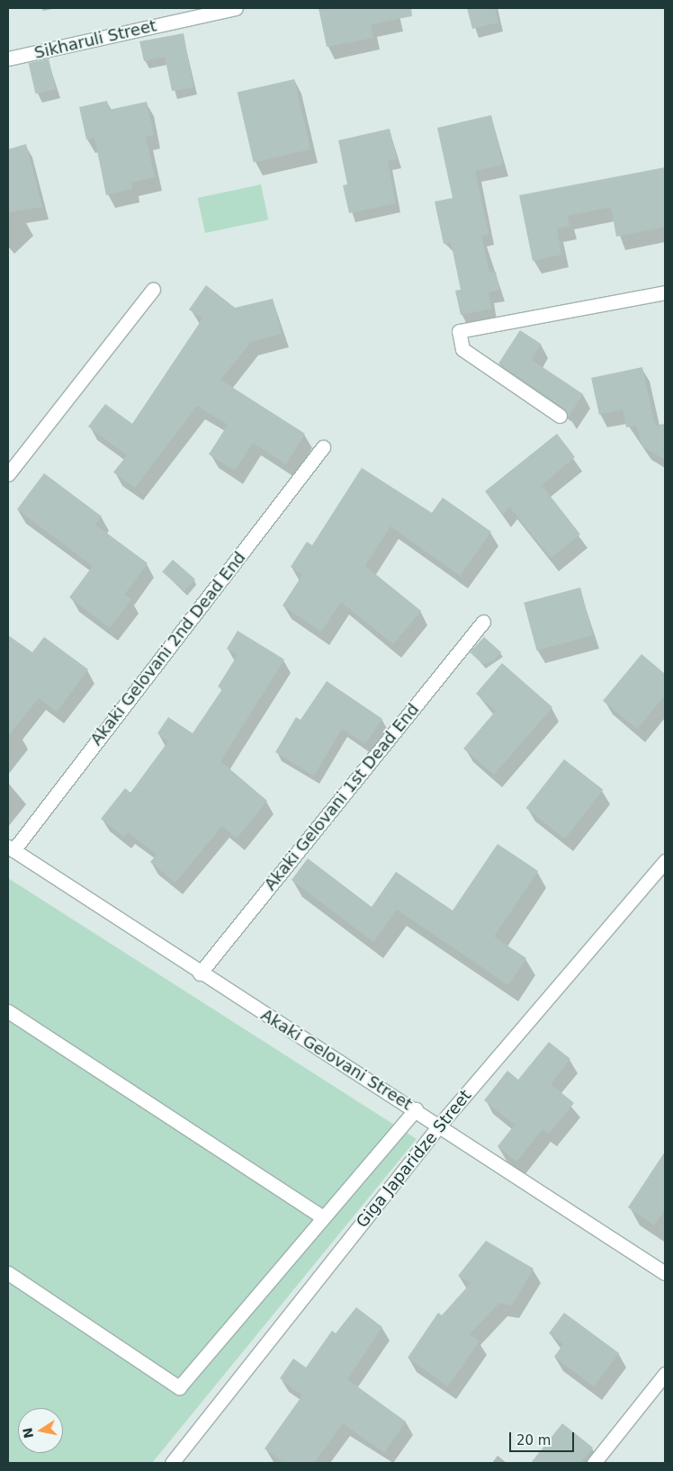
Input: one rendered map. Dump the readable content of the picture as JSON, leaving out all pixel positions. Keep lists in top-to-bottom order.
{
  "streets": {
    "street": [
      "Sikharuli Street",
      "Akaki Gelovani 2nd Dead End",
      "Akaki Gelovani 1st Dead End",
      "Akaki Gelovani Street",
      "Giga Japaridze Street"
    ]
  },
  "crossings": [
    ["Akaki Gelovani 2nd Dead End", "Akaki Gelovani Street"],
    ["Akaki Gelovani 1st Dead End", "Akaki Gelovani Street"],
    ["Akaki Gelovani Street", "Giga Japaridze Street"]
  ],
  "scale_bar": "20 m",
  "north": "left"
}
